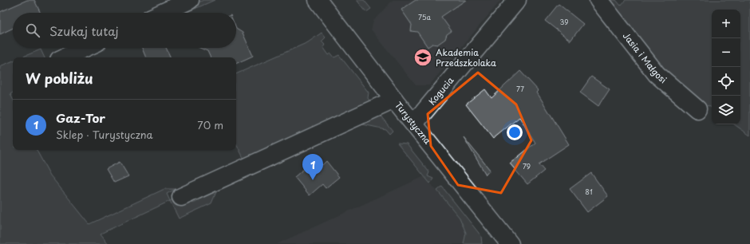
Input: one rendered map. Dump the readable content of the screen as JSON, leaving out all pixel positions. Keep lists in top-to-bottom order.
{
  "streets": {
    "street": ["Jasia i Małgosi", "Kogucia", "Turystyczna"]
  },
  "crossings": [
    ["Kogucia", "Turystyczna"]
  ],
  "places": {
    "school or university": ["Akademia Przedszkolaka"]
  },
  "house_numbers": [
    "75a",
    "39",
    "77",
    "79",
    "81"
  ],
  "page": {
    "map_buttons": ["+", "−"],
    "search": "Szukaj tutaj",
    "heading": "W pobliżu",
    "list": [
      {
        "mark": "1",
        "name": "Gaz-Tor",
        "note": "Sklep · Turystyczna",
        "value": "70 m"
      }
    ],
    "pins": "1"
  }
}
